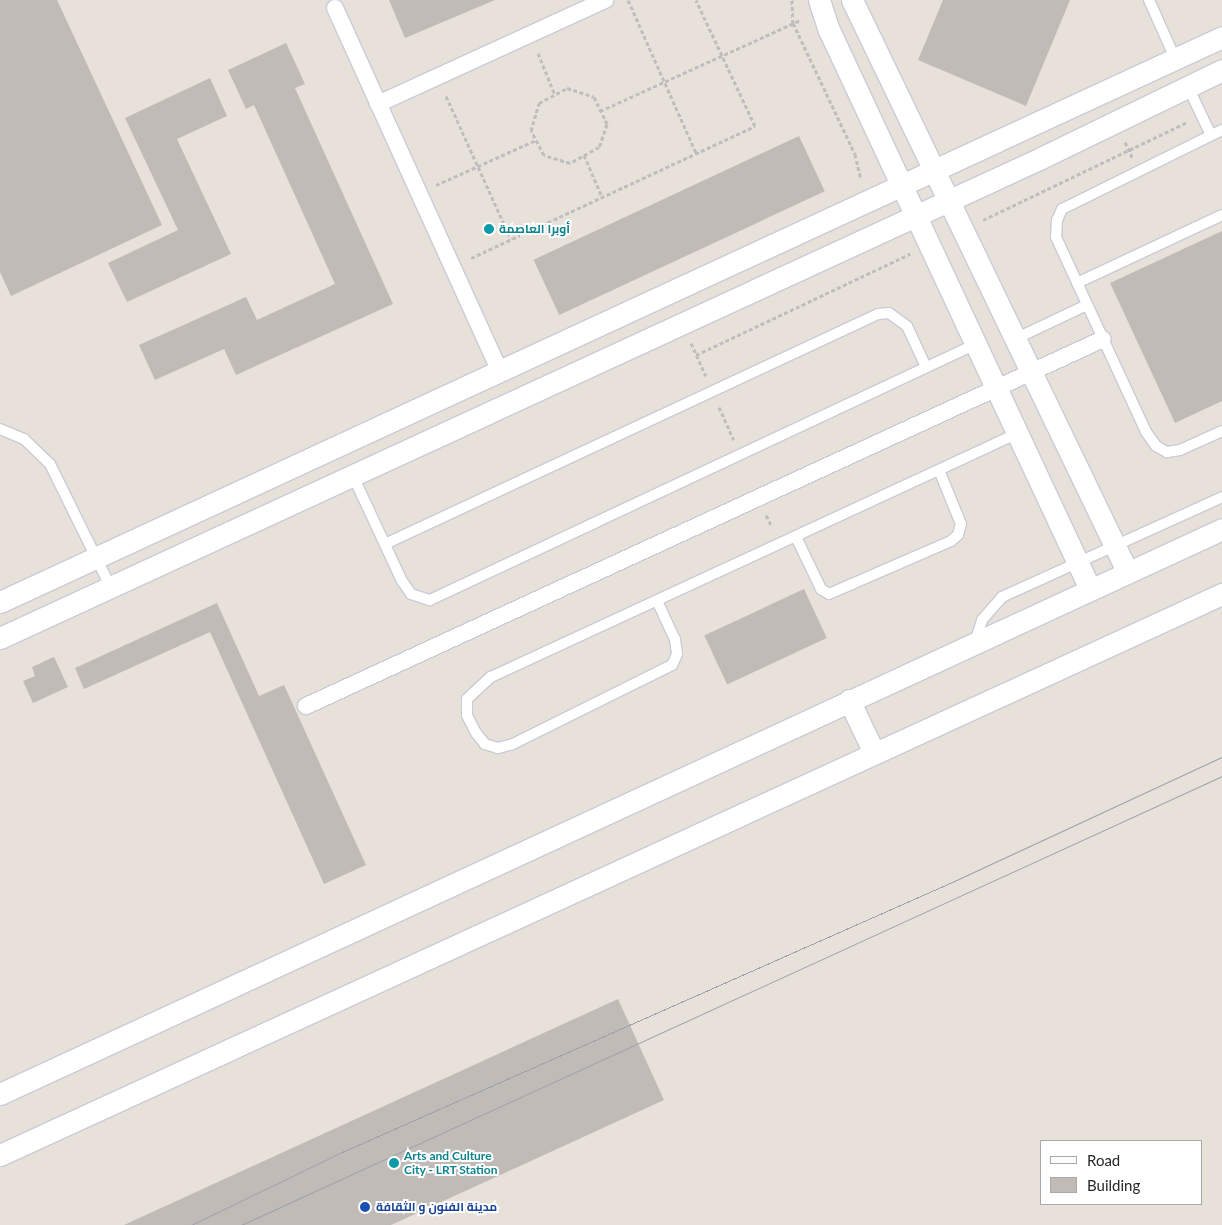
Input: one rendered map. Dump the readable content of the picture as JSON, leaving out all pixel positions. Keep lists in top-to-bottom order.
{
  "places": ["أوبرا العاصمة", "Arts and Culture City - LRT Station", "مدينة الفنون و الثقافة"],
  "legend": ["Road", "Building"]
}
